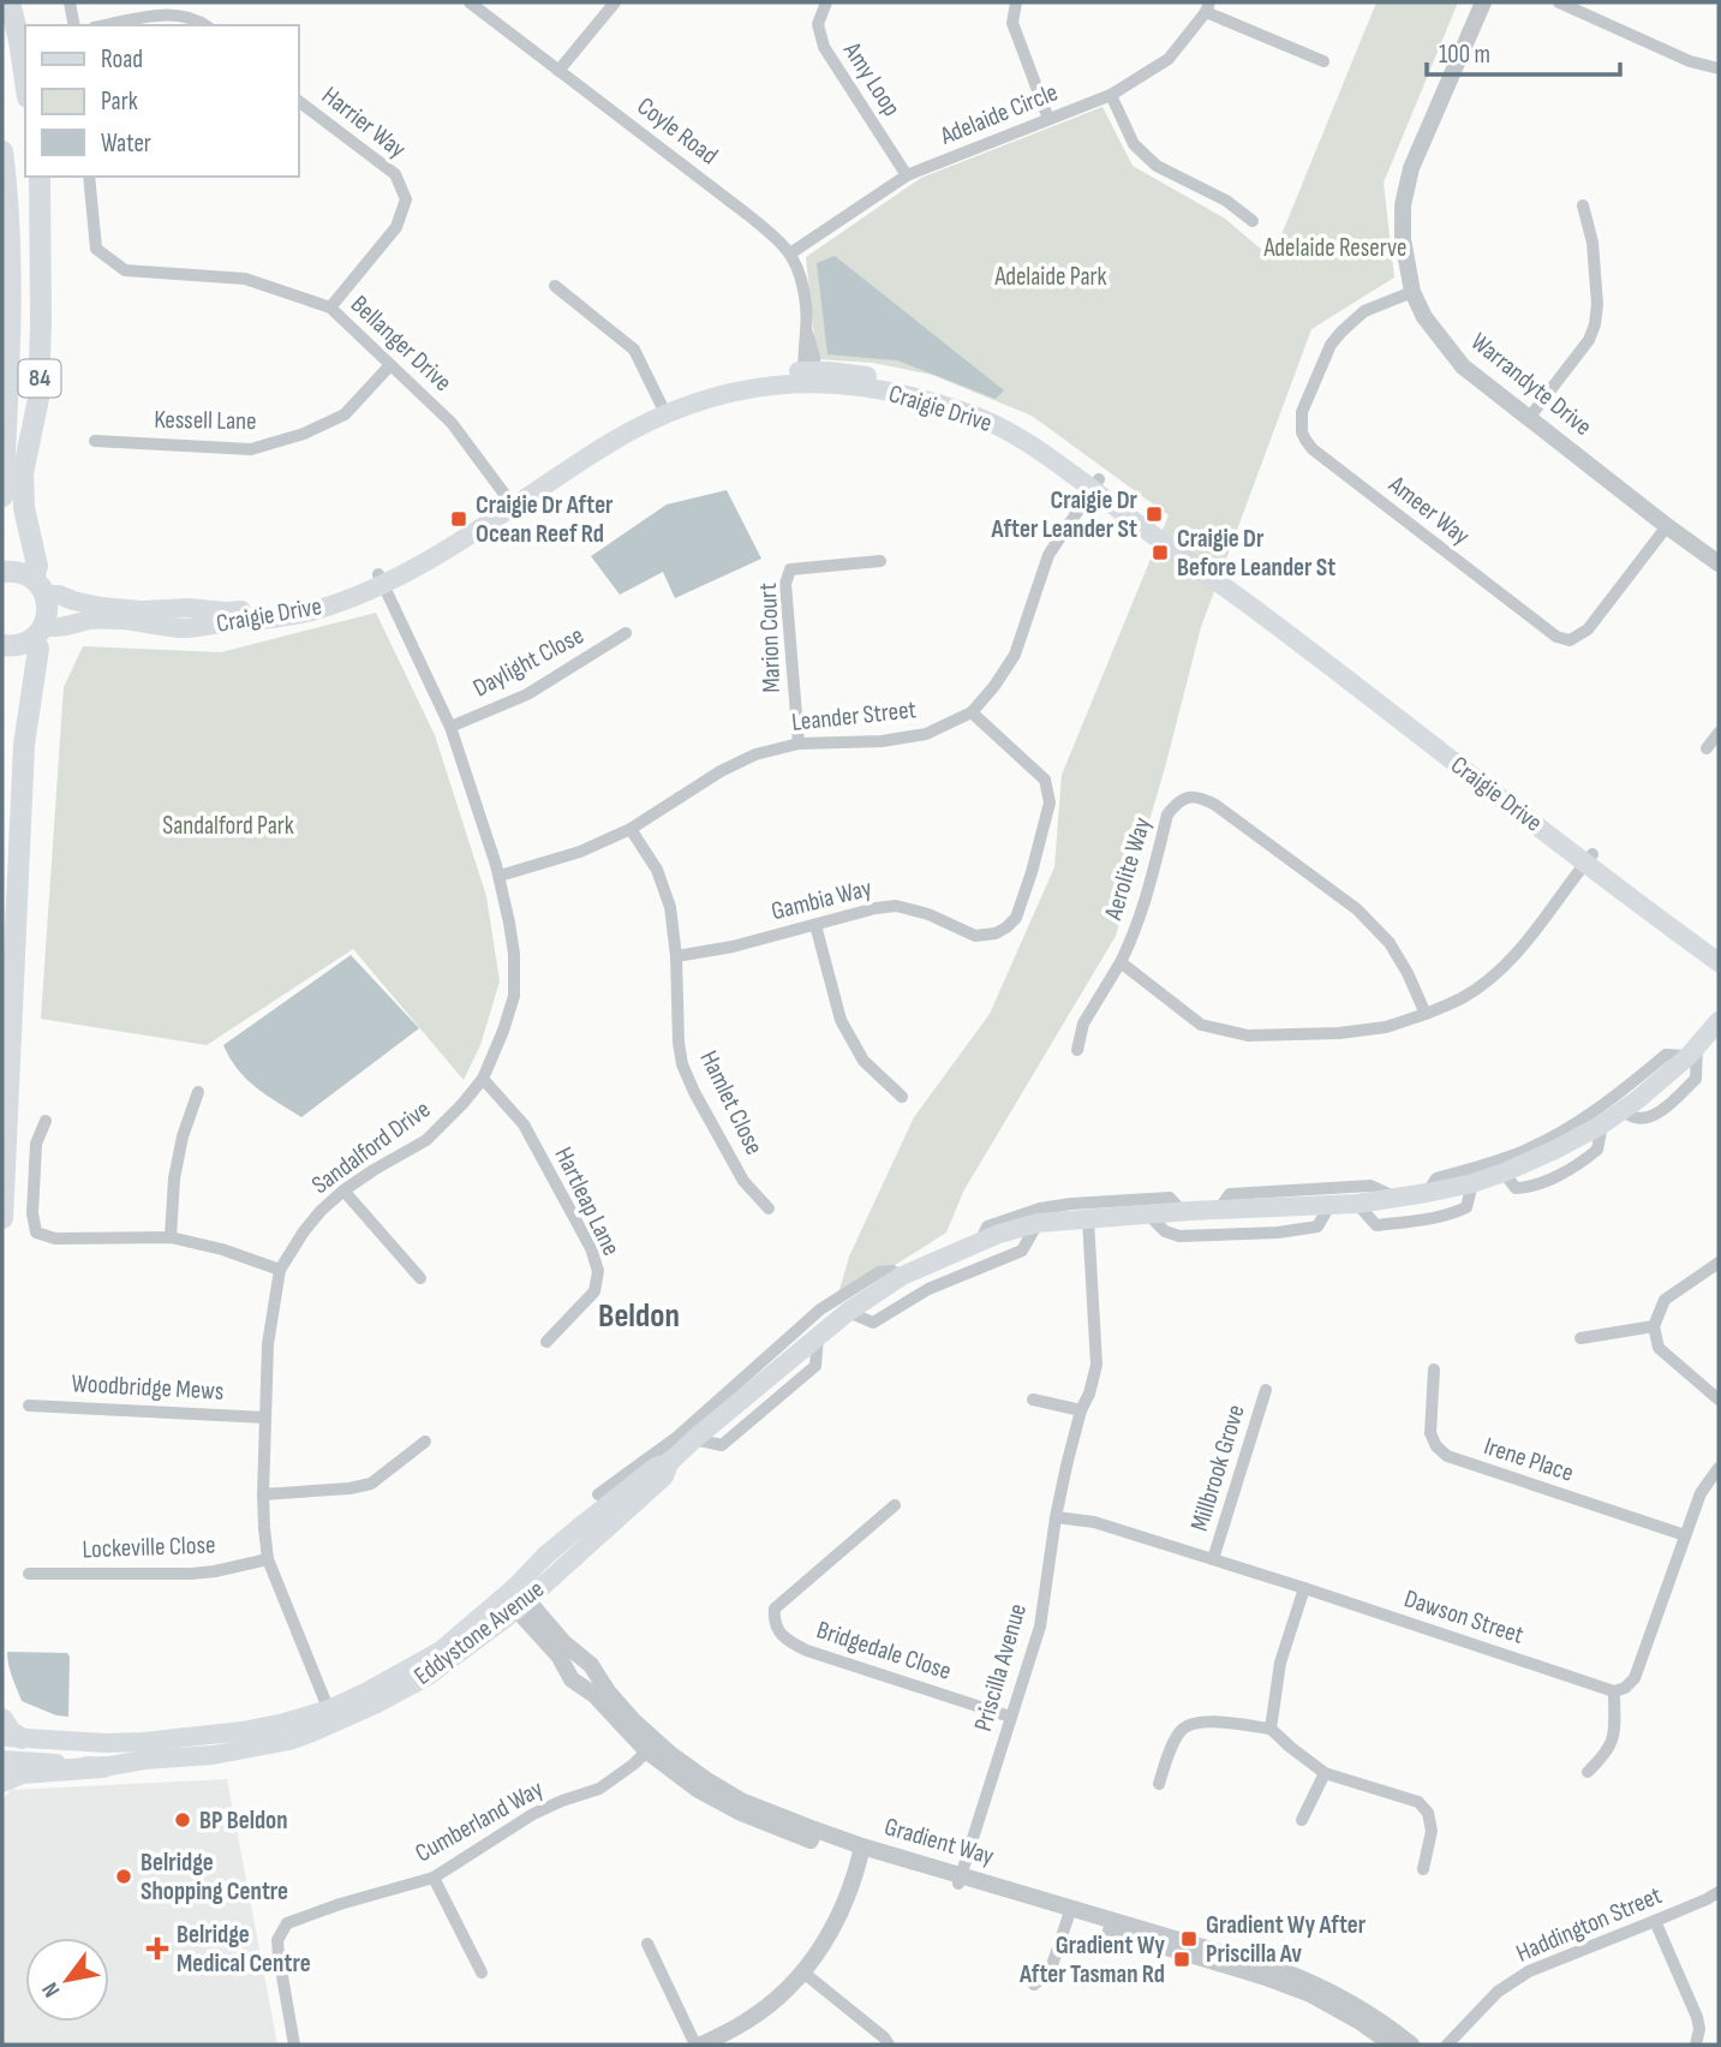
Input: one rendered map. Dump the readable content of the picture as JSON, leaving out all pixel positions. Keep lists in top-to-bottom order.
{
  "streets": {
    "main road": ["84", "Craigie Drive", "Eddystone Avenue"],
    "street": [
      "Amy Loop",
      "Adelaide Circle",
      "Harrier Way",
      "Coyle Road",
      "Bellanger Drive",
      "Warrandyte Drive",
      "Kessell Lane",
      "Ameer Way",
      "Marion Court",
      "Daylight Close",
      "Leander Street",
      "Aerolite Way",
      "Gambia Way",
      "Hamlet Close",
      "Sandalford Drive",
      "Hartleap Lane",
      "Woodbridge Mews",
      "Irene Place",
      "Millbrook Grove",
      "Lockeville Close",
      "Dawson Street",
      "Bridgedale Close",
      "Priscilla Avenue",
      "Cumberland Way",
      "Gradient Way",
      "Haddington Street"
    ]
  },
  "crossings": [
    ["Amy Loop", "Adelaide Circle"],
    ["Adelaide Circle", "Coyle Road"],
    ["Harrier Way", "Bellanger Drive"],
    ["Coyle Road", "Craigie Drive"],
    ["Bellanger Drive", "Craigie Drive"],
    ["Bellanger Drive", "Kessell Lane"],
    ["84", "Craigie Drive"],
    ["Warrandyte Drive", "Ameer Way"],
    ["Craigie Drive", "Leander Street"],
    ["Craigie Drive", "Sandalford Drive"],
    ["Marion Court", "Leander Street"],
    ["Daylight Close", "Sandalford Drive"],
    ["Leander Street", "Gambia Way"],
    ["Leander Street", "Sandalford Drive"],
    ["Gambia Way", "Hamlet Close"],
    ["Sandalford Drive", "Hartleap Lane"],
    ["Sandalford Drive", "Woodbridge Mews"],
    ["Sandalford Drive", "Lockeville Close"],
    ["Sandalford Drive", "Eddystone Avenue"],
    ["Millbrook Grove", "Dawson Street"],
    ["Dawson Street", "Priscilla Avenue"],
    ["Eddystone Avenue", "Priscilla Avenue"],
    ["Eddystone Avenue", "Gradient Way"],
    ["Bridgedale Close", "Priscilla Avenue"],
    ["Priscilla Avenue", "Gradient Way"],
    ["Cumberland Way", "Gradient Way"]
  ],
  "districts": ["Beldon"],
  "parks": ["Adelaide Reserve", "Adelaide Park", "Sandalford Park"],
  "places": {
    "transit": [
      "Craigie Dr After Leander St",
      "Craigie Dr After Ocean Reef Rd",
      "Craigie Dr Before Leander St",
      "Gradient Wy After Priscilla Av",
      "Gradient Wy After Tasman Rd"
    ],
    "other": ["BP Beldon", "Belridge Shopping Centre"],
    "health": ["Belridge Medical Centre"]
  },
  "legend": ["Road", "Park", "Water"],
  "scale_bar": "100 m",
  "north": "bottom left"
}
